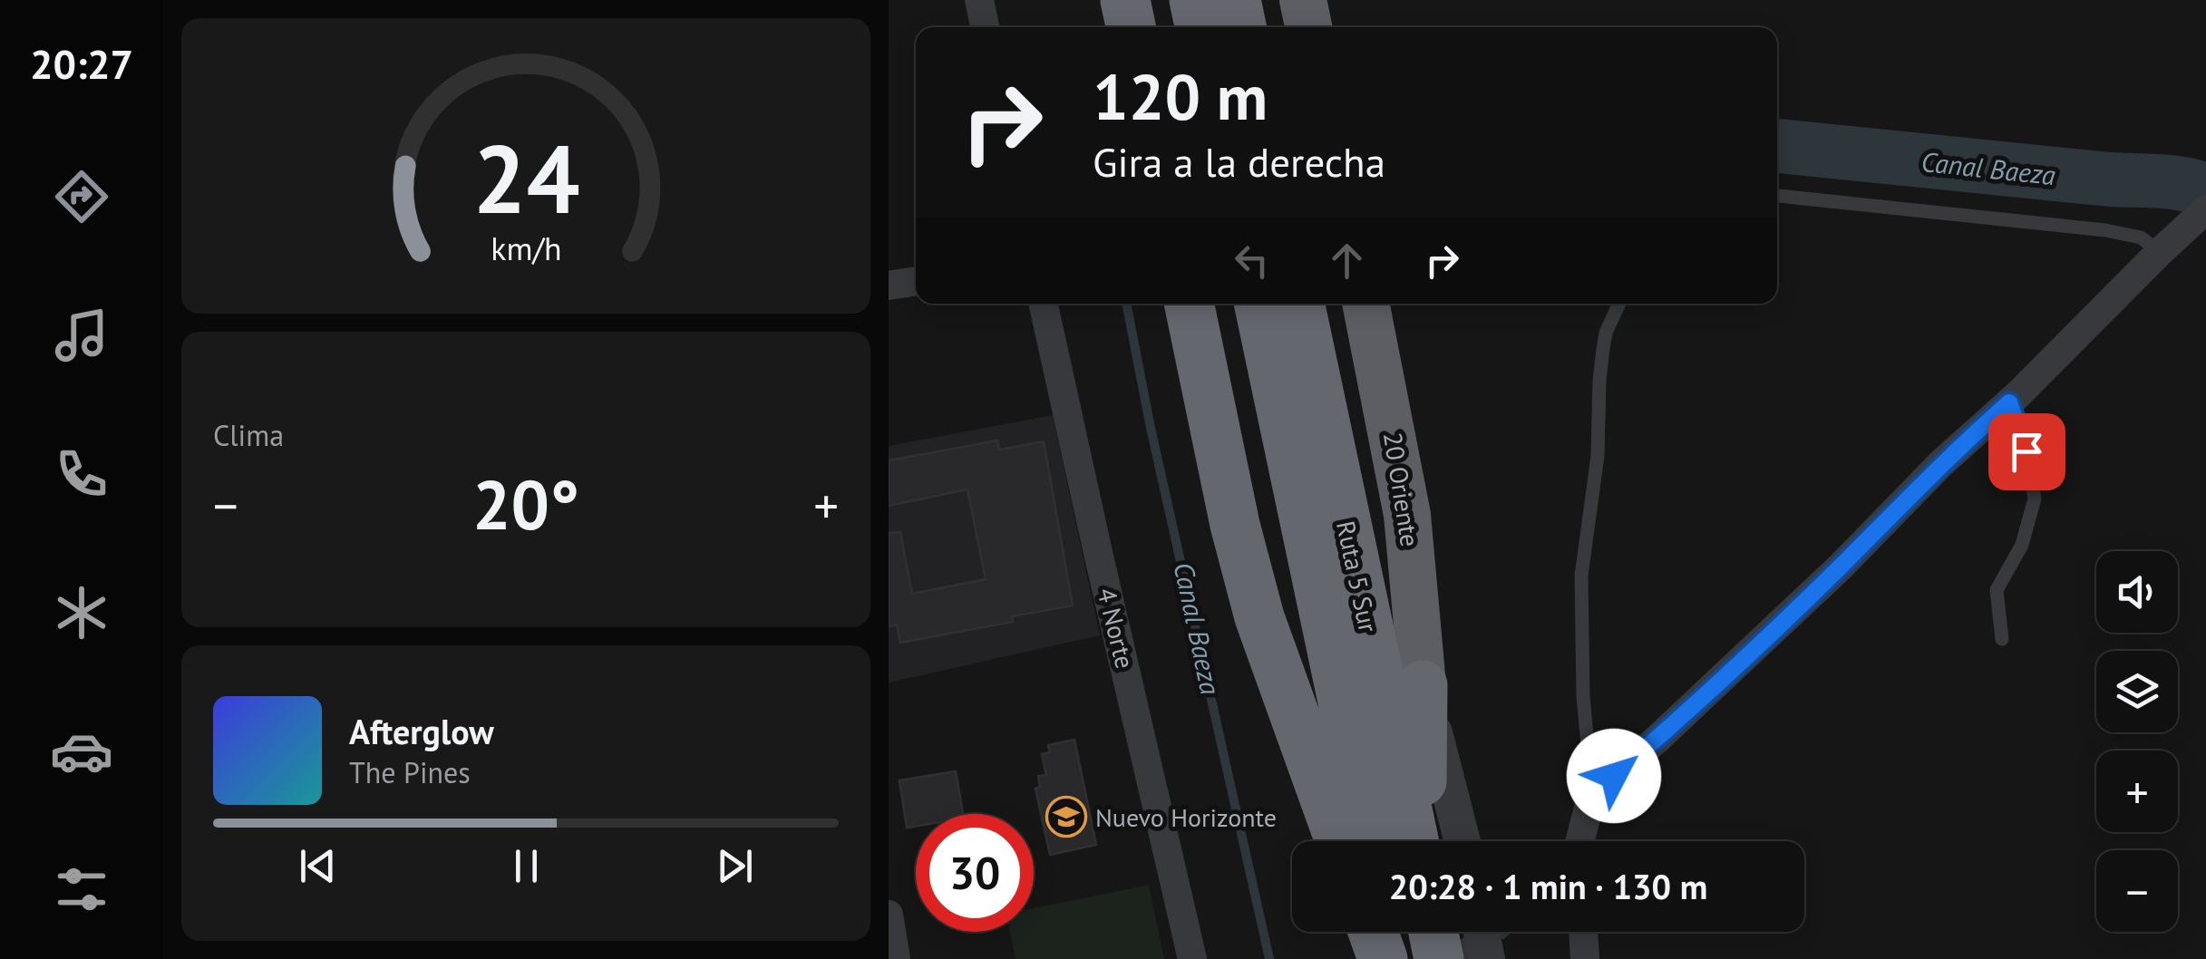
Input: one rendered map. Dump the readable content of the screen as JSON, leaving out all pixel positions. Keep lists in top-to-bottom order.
{
  "streets": {
    "highway": ["20 Oriente", "Ruta 5 Sur"],
    "street": ["4 Norte"]
  },
  "water": ["Canal Baeza"],
  "places": {
    "school or university": ["Nuevo Horizonte"]
  },
  "page": {
    "tabs": "20:27",
    "turn": ["120 m", "Gira a la derecha"],
    "tile": "Clima",
    "heat": ["−", "20°", "+"],
    "map_buttons": ["+", "−"],
    "song": ["Afterglow", "The Pines"],
    "limit": "30",
    "trip": "20:28 · 1 min · 130 m",
    "gauge": ["24", "km/h"]
  }
}
